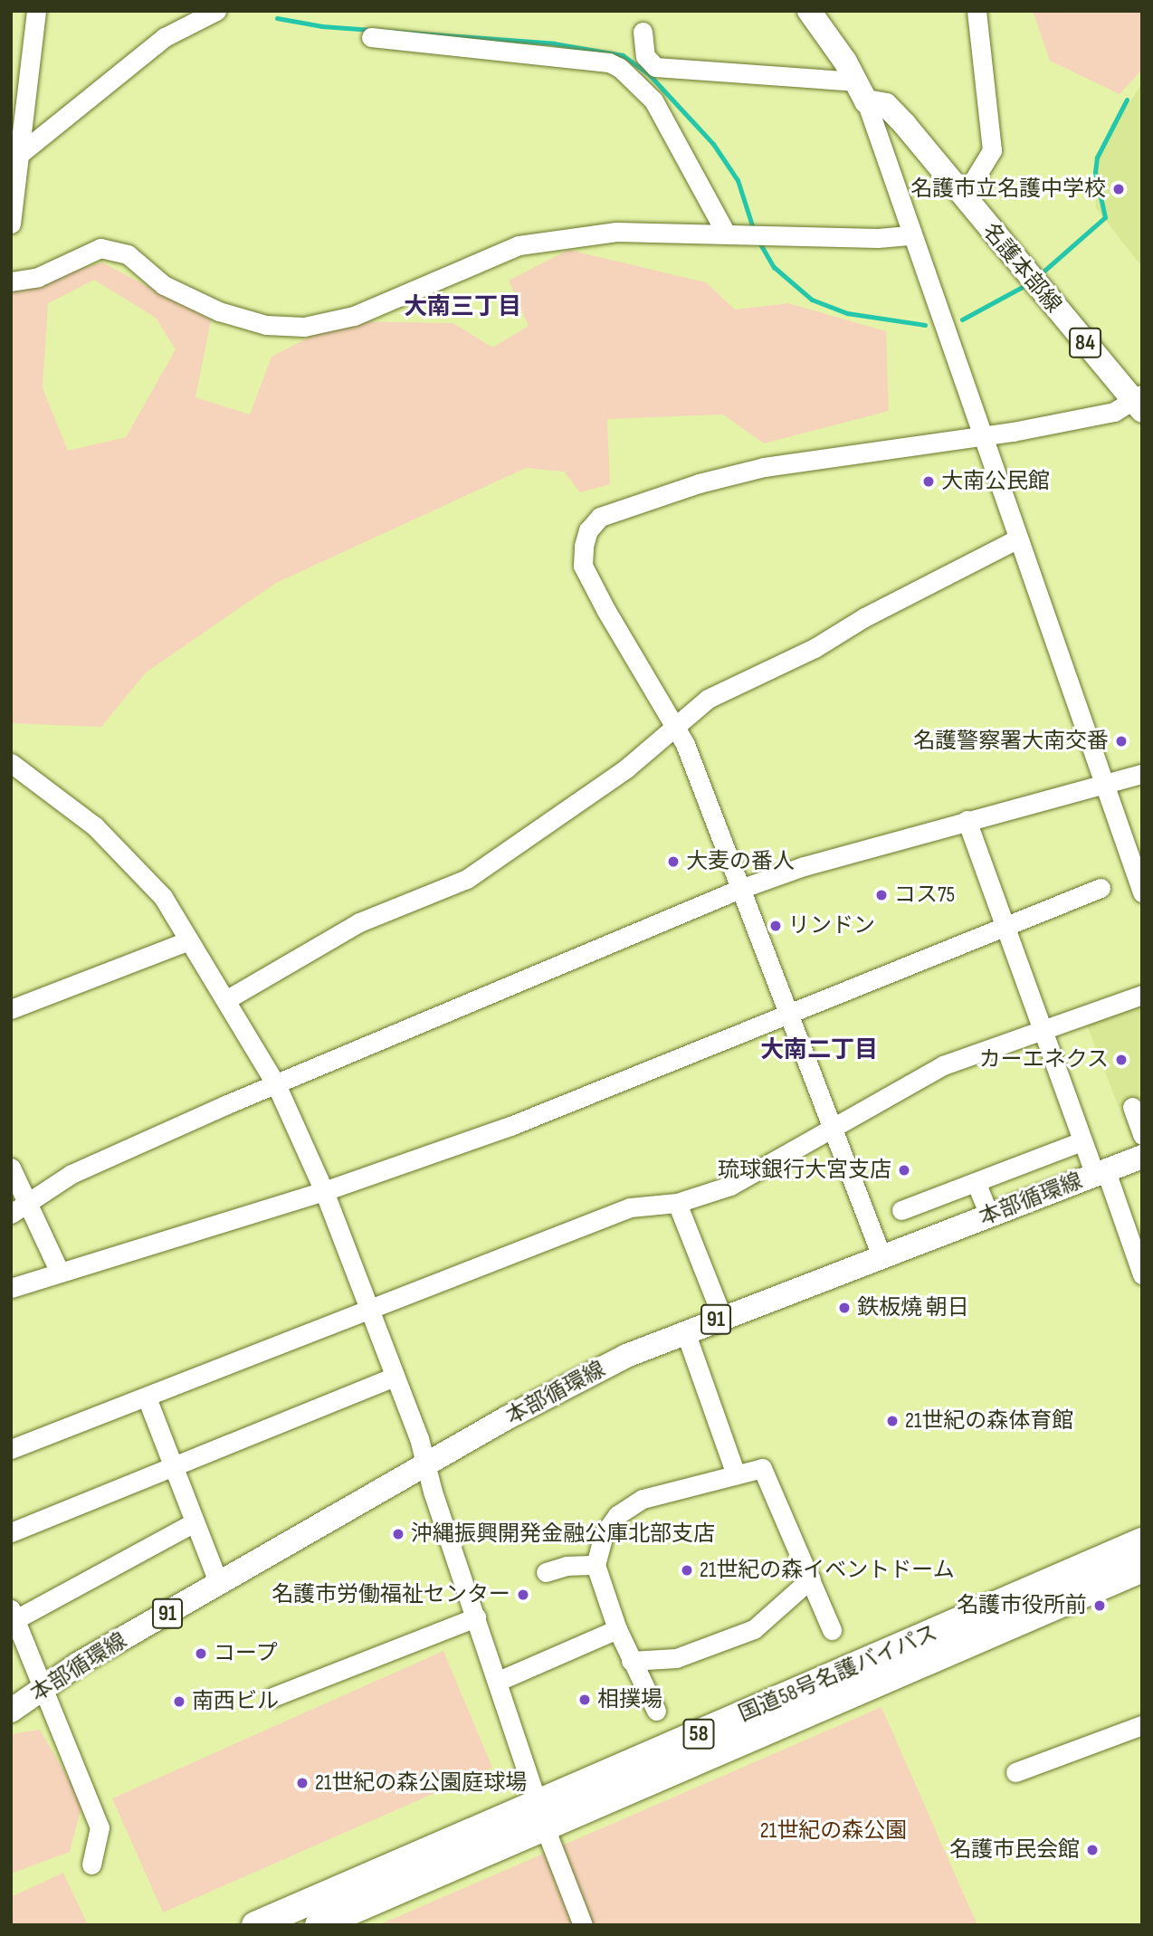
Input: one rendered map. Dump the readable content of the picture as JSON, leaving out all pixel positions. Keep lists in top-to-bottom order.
{
  "streets": {
    "highway": ["国道58号名護バイパス", "58"],
    "main road": [
      "名護本部線",
      "84",
      "本部循環線",
      "91"
    ]
  },
  "districts": ["大南三丁目", "大南二丁目"],
  "parks": ["21世紀の森公園"],
  "places": [
    "名護市立名護中学校",
    "大南公民館",
    "名護警察署大南交番",
    "大麦の番人",
    "コス75",
    "リンドン",
    "カーエネクス",
    "琉球銀行大宮支店",
    "鉄板燒 朝日",
    "21世紀の森体育館",
    "沖縄振興開発金融公庫北部支店",
    "21世紀の森イベントドーム",
    "名護市労働福祉センター",
    "名護市役所前",
    "コープ",
    "相撲場",
    "南西ビル",
    "21世紀の森公園庭球場",
    "名護市民会館"
  ]
}
